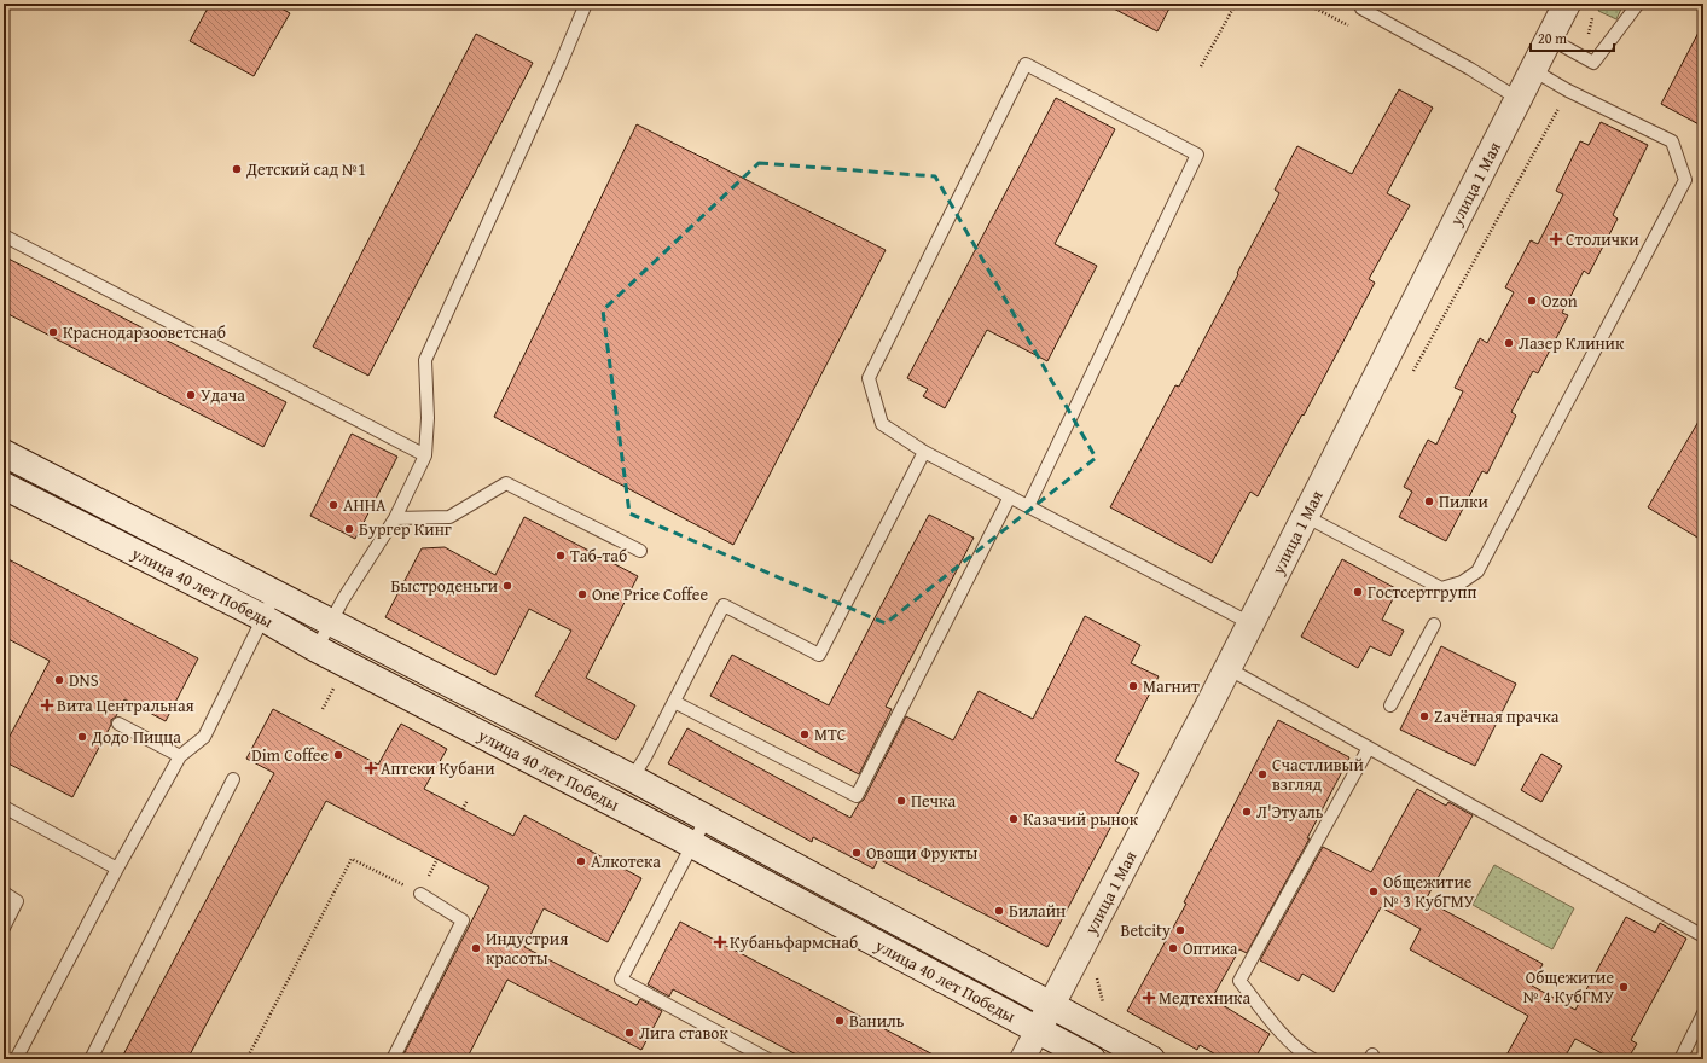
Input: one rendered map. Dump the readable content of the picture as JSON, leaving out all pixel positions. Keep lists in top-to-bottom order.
{
  "streets": {
    "main road": ["улица 1 Мая", "улица 40 лет Победы"]
  },
  "crossings": [
    ["улица 1 Мая", "улица 40 лет Победы"]
  ],
  "places": {
    "other": [
      "Детский сад №1",
      "Ozon",
      "Краснодарзооветснаб",
      "Лазер Клиник",
      "Удача",
      "Пилки",
      "АННА",
      "Бургер Кинг",
      "Таб-таб",
      "Быстроденьги",
      "Гостсертгрупп",
      "One Price Coffee",
      "DNS",
      "Магнит",
      "Zачётная прачка",
      "МТС",
      "Додо Пицца",
      "Dim Coffee",
      "Счастливый взгляд",
      "Печка",
      "Л'Этуаль",
      "Казачий рынок",
      "Овощи Фрукты",
      "Алкотека",
      "Общежитие № 3 КубГМУ",
      "Билайн",
      "Betcity",
      "Индустрия красоты",
      "Оптика",
      "Общежитие № 4 КубГМУ",
      "Ваниль",
      "Лига ставок"
    ],
    "health": [
      "Столички",
      "Вита Центральная",
      "Аптеки Кубани",
      "Кубаньфармснаб",
      "Медтехника"
    ]
  },
  "scale_bar": "20 m"
}
